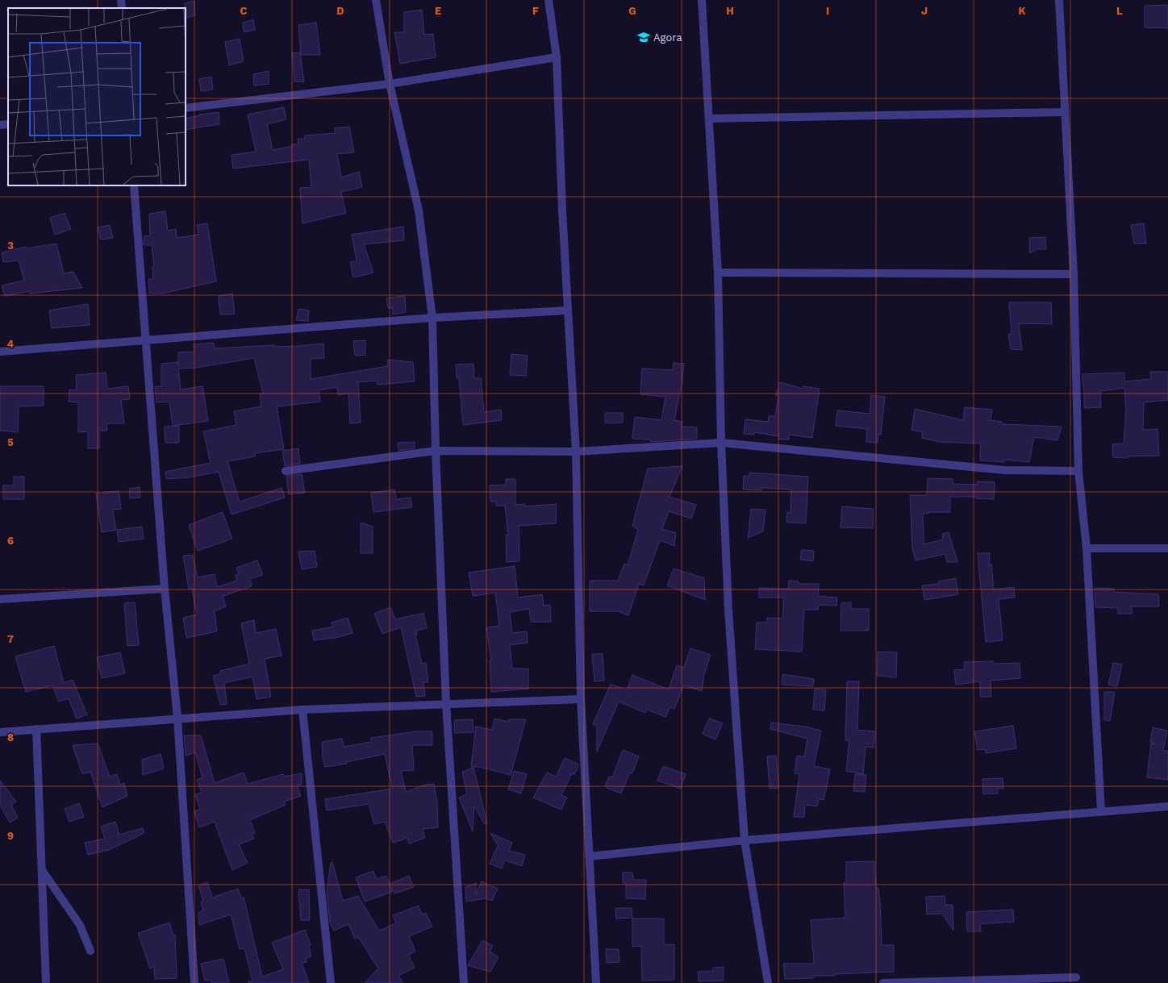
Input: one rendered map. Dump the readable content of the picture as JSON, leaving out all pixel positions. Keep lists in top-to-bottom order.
{
  "places": {
    "school or university": ["Agora"]
  },
  "grid": {
    "columns": [
      "C",
      "D",
      "E",
      "F",
      "G",
      "H",
      "I",
      "J",
      "K",
      "L"
    ],
    "rows": [
      "3",
      "4",
      "5",
      "6",
      "7",
      "8",
      "9"
    ]
  }
}
